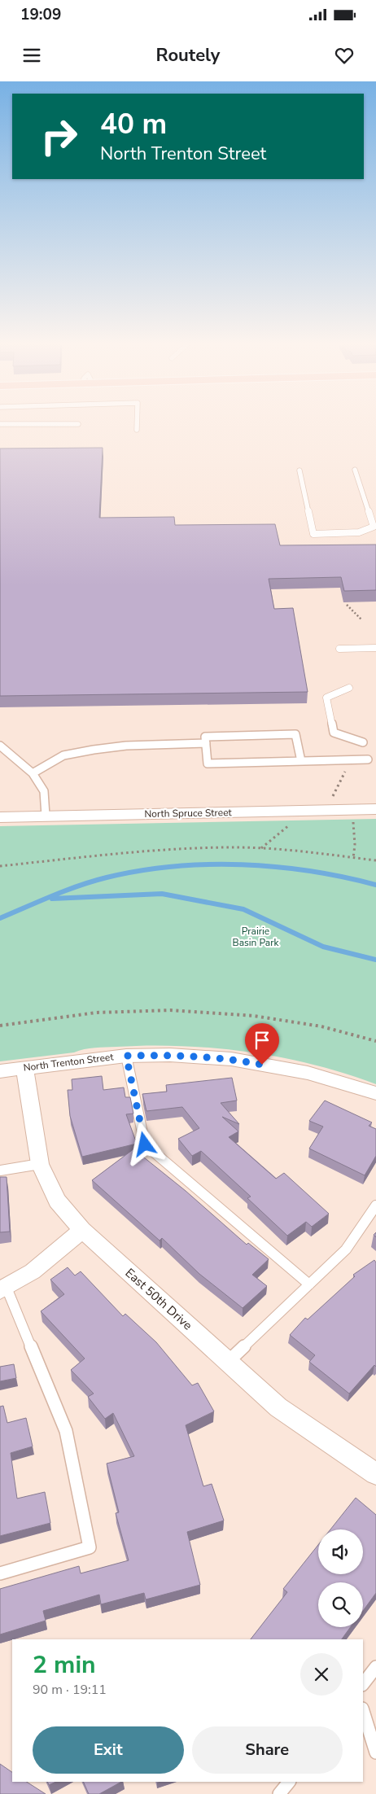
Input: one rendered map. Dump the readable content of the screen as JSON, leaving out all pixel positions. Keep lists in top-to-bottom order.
{
  "streets": {
    "street": ["North Spruce Street", "North Trenton Street", "East 50th Drive"]
  },
  "crossings": [
    ["North Trenton Street", "East 50th Drive"]
  ],
  "parks": ["Prairie Basin Park"],
  "page": {
    "status": "19:09",
    "header": "Routely",
    "turn": ["40 m", "North Trenton Street"],
    "heading": ["2 min", "90 m · 19:11"],
    "buttons": ["Exit", "Share"]
  }
}
